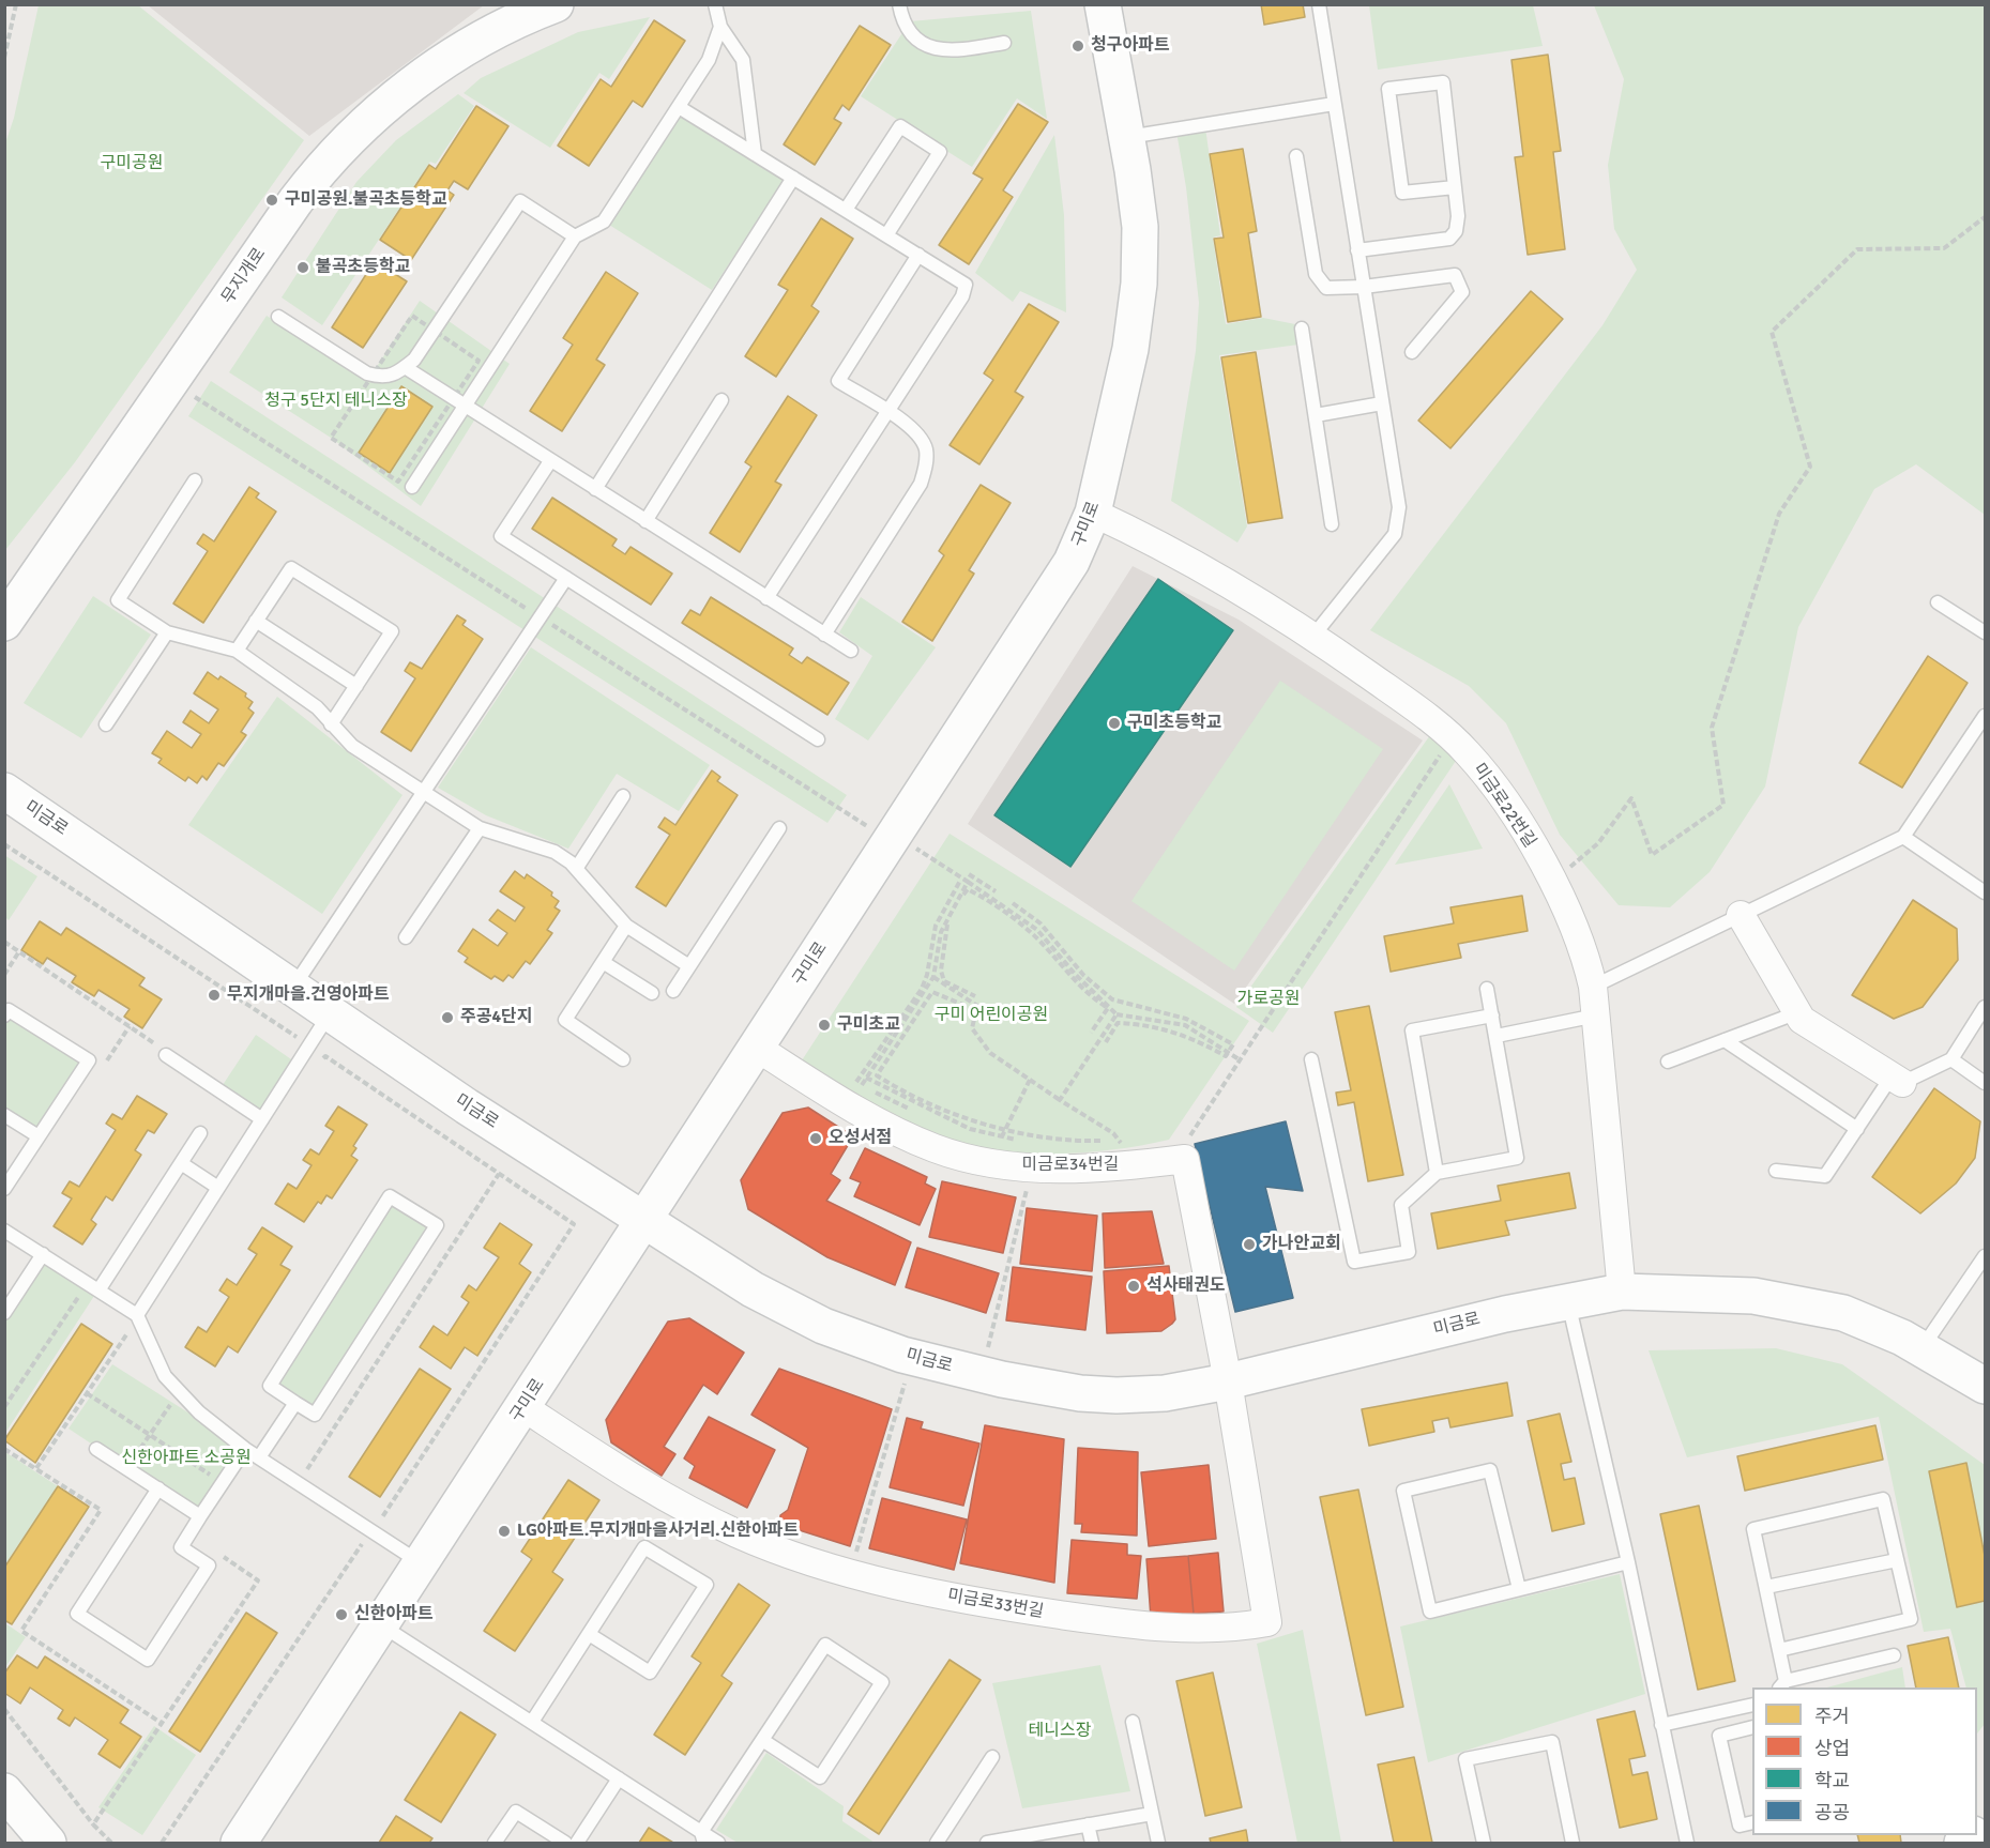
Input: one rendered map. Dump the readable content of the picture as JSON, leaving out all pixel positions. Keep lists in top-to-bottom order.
{
  "streets": {
    "street": [
      "무지개로",
      "구미로",
      "미금로22번길",
      "미금로",
      "미금로34번길",
      "미금로33번길"
    ]
  },
  "crossings": [
    ["구미로", "미금로22번길"],
    ["구미로", "미금로"],
    ["구미로", "미금로34번길"],
    ["구미로", "미금로33번길"],
    ["미금로22번길", "미금로"],
    ["미금로", "미금로34번길"],
    ["미금로", "미금로33번길"],
    ["미금로34번길", "미금로33번길"]
  ],
  "parks": [
    "구미공원",
    "청구 5단지 테니스장",
    "가로공원",
    "구미 어린이공원",
    "신한아파트 소공원",
    "테니스장"
  ],
  "places": [
    "청구아파트",
    "구미공원.불곡초등학교",
    "불곡초등학교",
    "구미초등학교",
    "무지개마을.건영아파트",
    "주공4단지",
    "구미초교",
    "오성서점",
    "가나안교회",
    "석사태권도",
    "LG아파트.무지개마을사거리.신한아파트",
    "신한아파트"
  ],
  "legend": [
    "주거",
    "상업",
    "학교",
    "공공"
  ]
}
